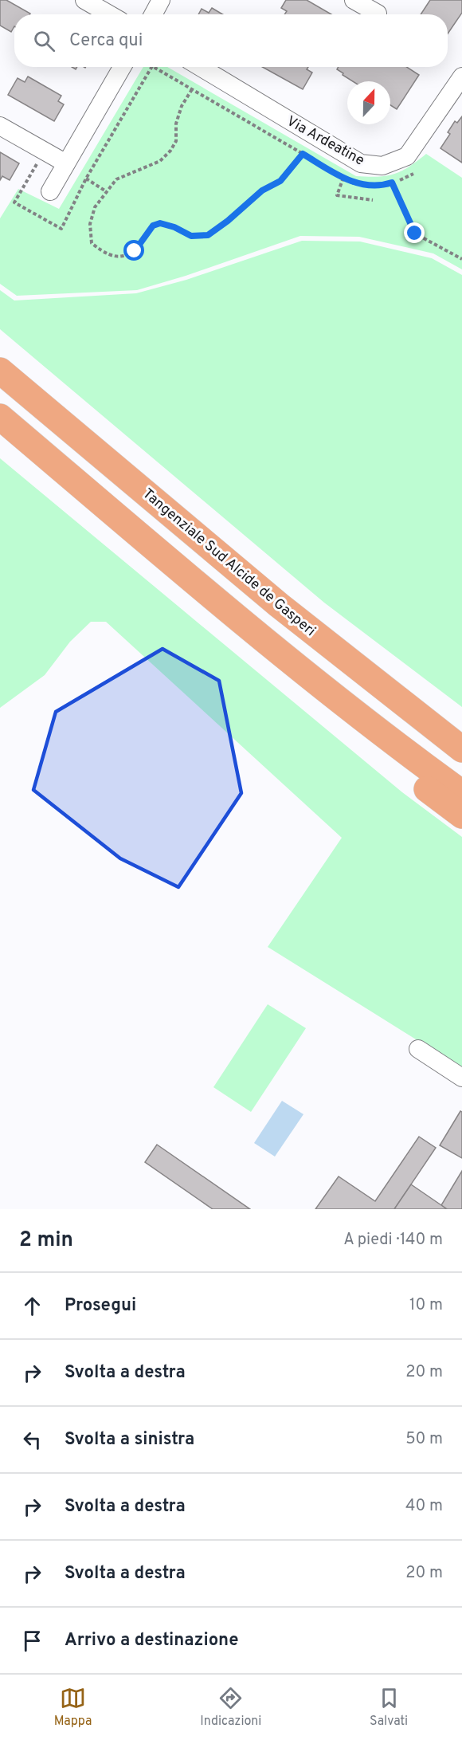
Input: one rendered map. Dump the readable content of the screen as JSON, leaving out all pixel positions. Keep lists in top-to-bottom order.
{
  "streets": {
    "highway": ["Tangenziale Sud Alcide de Gasperi"],
    "street": ["Via Ardeatine"]
  },
  "north": "top",
  "page": {
    "search": "Cerca qui",
    "heading": ["2 min", "A piedi · 140 m"],
    "list": [
      ["Prosegui", "10 m"],
      ["Svolta a destra", "20 m"],
      ["Svolta a sinistra", "50 m"],
      ["Svolta a destra", "40 m"],
      ["Svolta a destra", "20 m"],
      "Arrivo a destinazione"
    ],
    "nav": ["Mappa", "Indicazioni", "Salvati"]
  }
}
